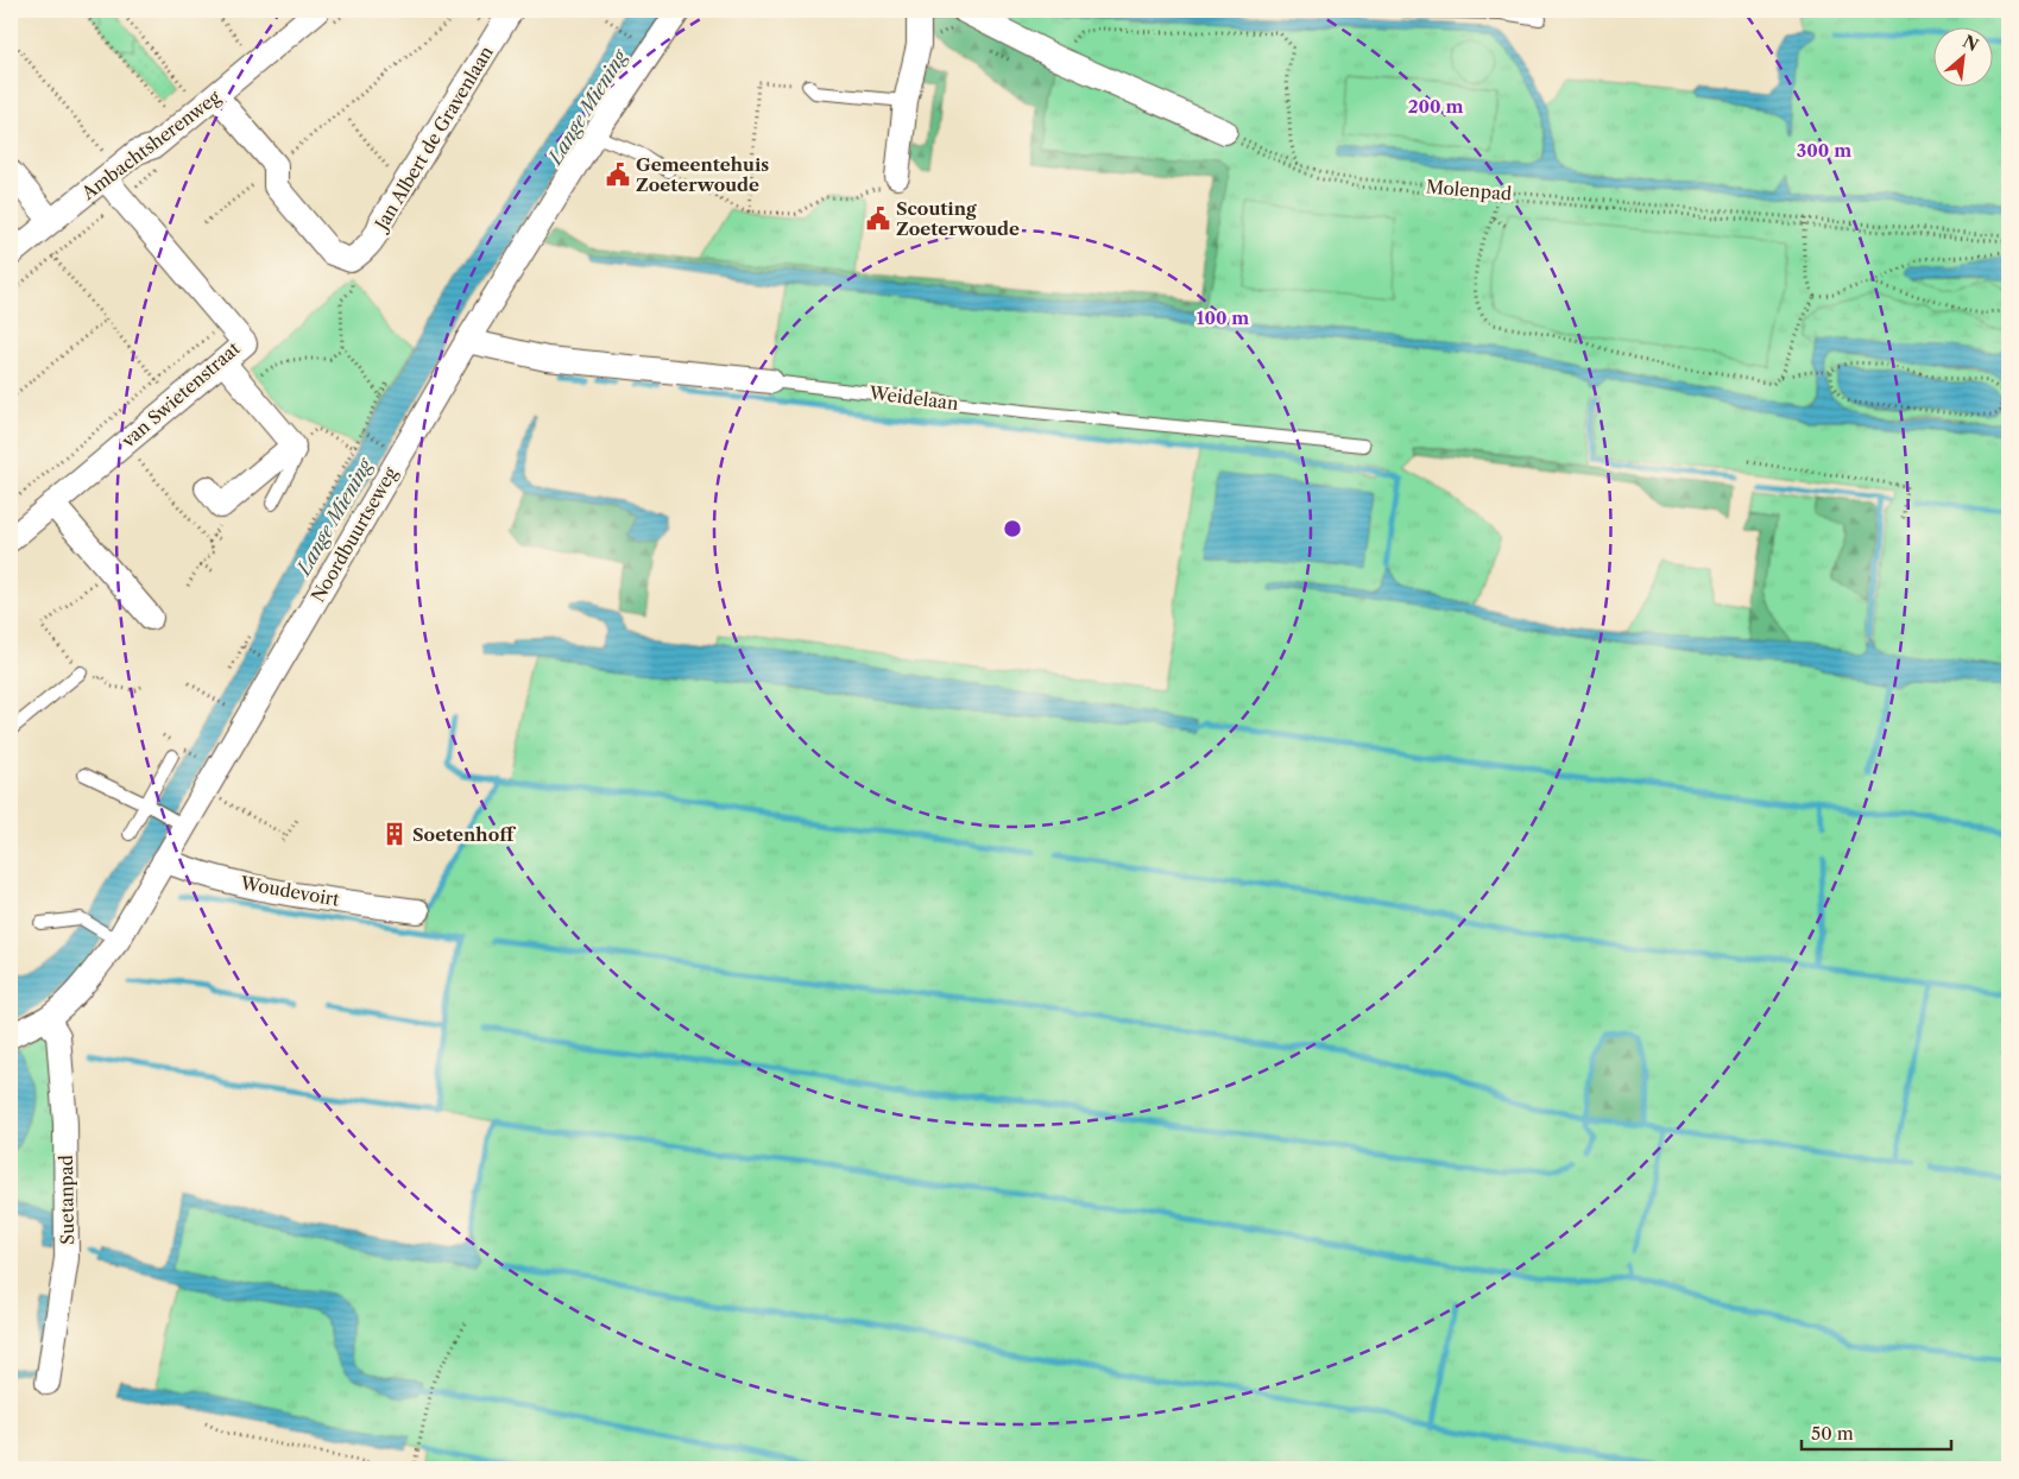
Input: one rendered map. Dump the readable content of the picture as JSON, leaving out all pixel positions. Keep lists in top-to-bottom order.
{
  "streets": {
    "street": [
      "Jan Albert de Gravenlaan",
      "Ambachtsherenweg",
      "van Swietenstraat",
      "Weidelaan",
      "Noordbuurtseweg",
      "Woudevoirt",
      "Suetanpad"
    ],
    "path": ["Molenpad"]
  },
  "crossings": [
    ["Ambachtsherenweg", "van Swietenstraat"],
    ["Weidelaan", "Noordbuurtseweg"],
    ["Noordbuurtseweg", "Woudevoirt"],
    ["Noordbuurtseweg", "Suetanpad"]
  ],
  "water": ["Lange Miening"],
  "places": {
    "public building": ["Gemeentehuis Zoeterwoude", "Scouting Zoeterwoude"],
    "building": ["Soetenhoff"]
  },
  "scale_bar": "50 m",
  "north": "top right",
  "rings": ["200 m", "300 m", "100 m"]
}
